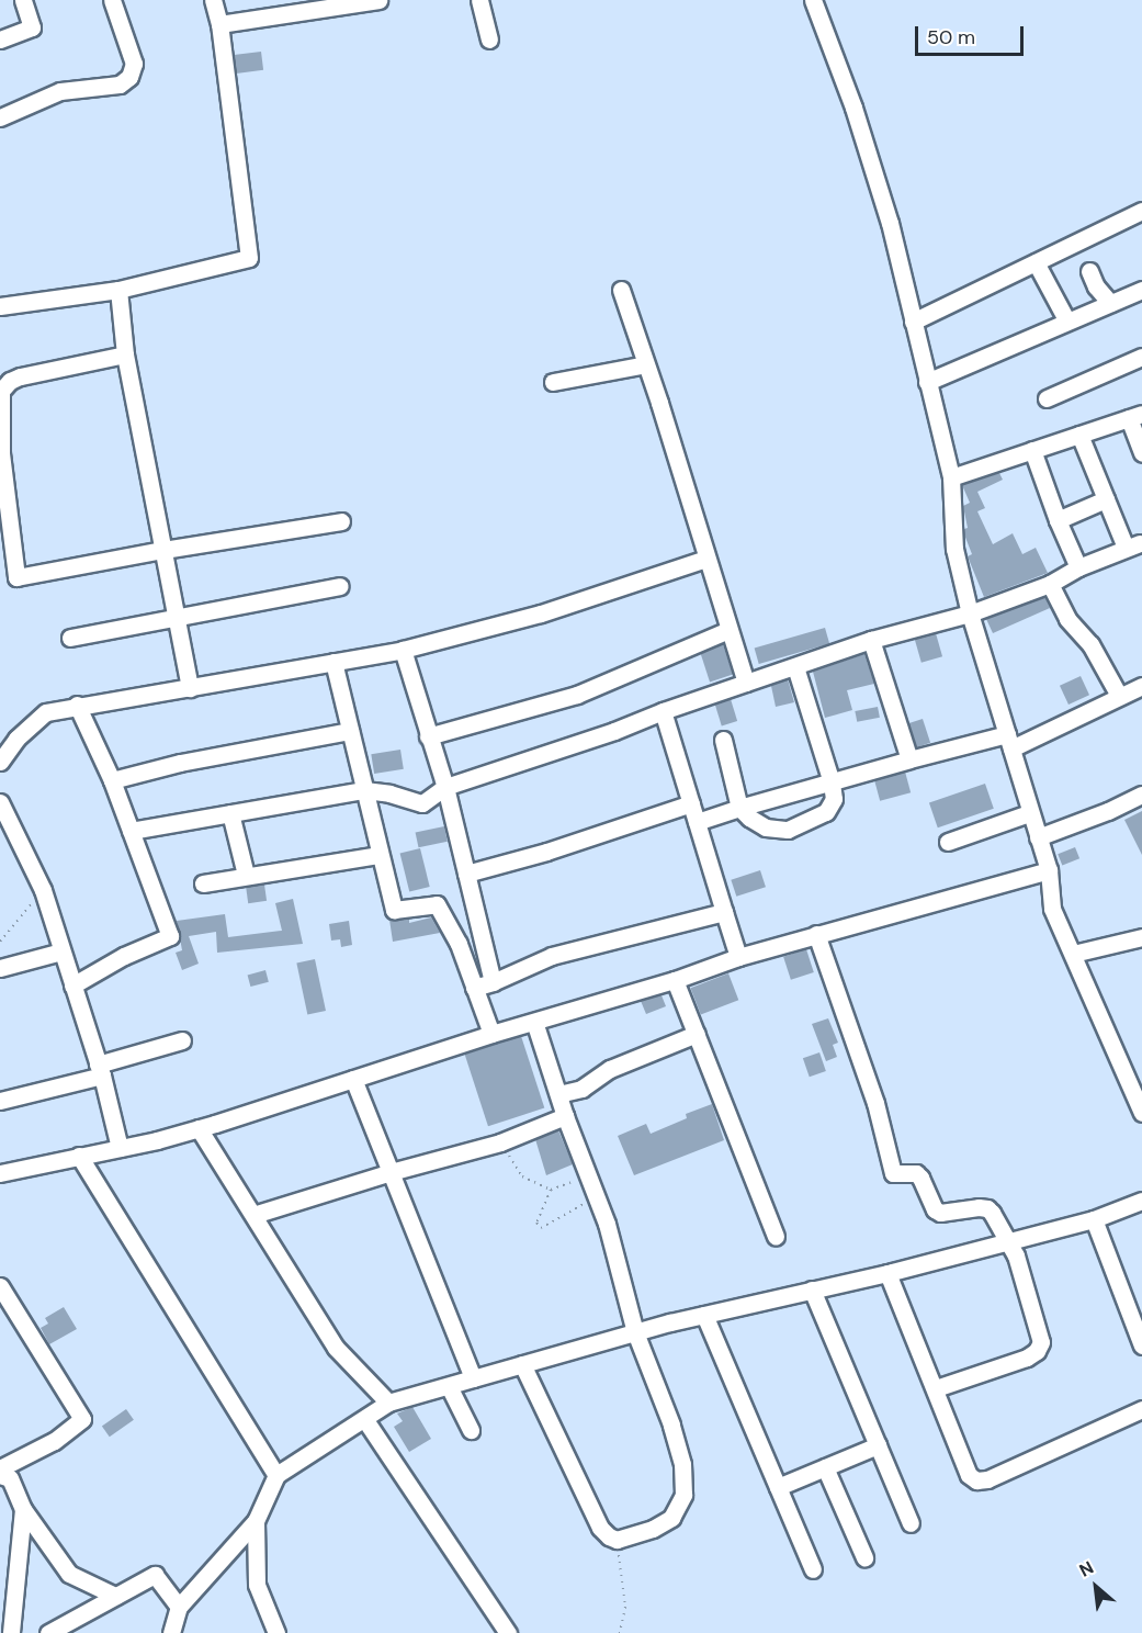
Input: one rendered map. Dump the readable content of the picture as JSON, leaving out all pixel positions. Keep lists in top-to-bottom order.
{
  "scale_bar": "50 m",
  "north": "top left"
}
